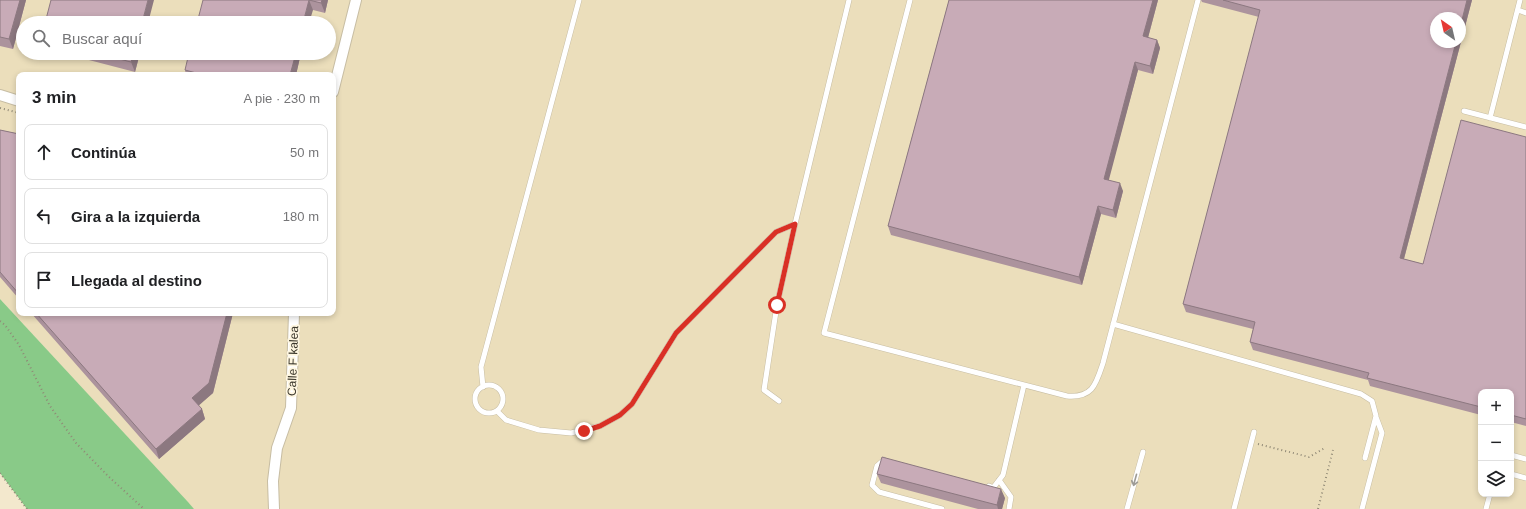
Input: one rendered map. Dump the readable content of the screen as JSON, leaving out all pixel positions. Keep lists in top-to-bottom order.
{
  "streets": {
    "street": ["Calle F kalea"]
  },
  "north": "top left",
  "page": {
    "search": "Buscar aquí",
    "heading": ["3 min", "A pie · 230 m"],
    "list": [
      ["Continúa", "50 m"],
      ["Gira a la izquierda", "180 m"],
      "Llegada al destino"
    ],
    "map_buttons": ["+", "−"]
  }
}
